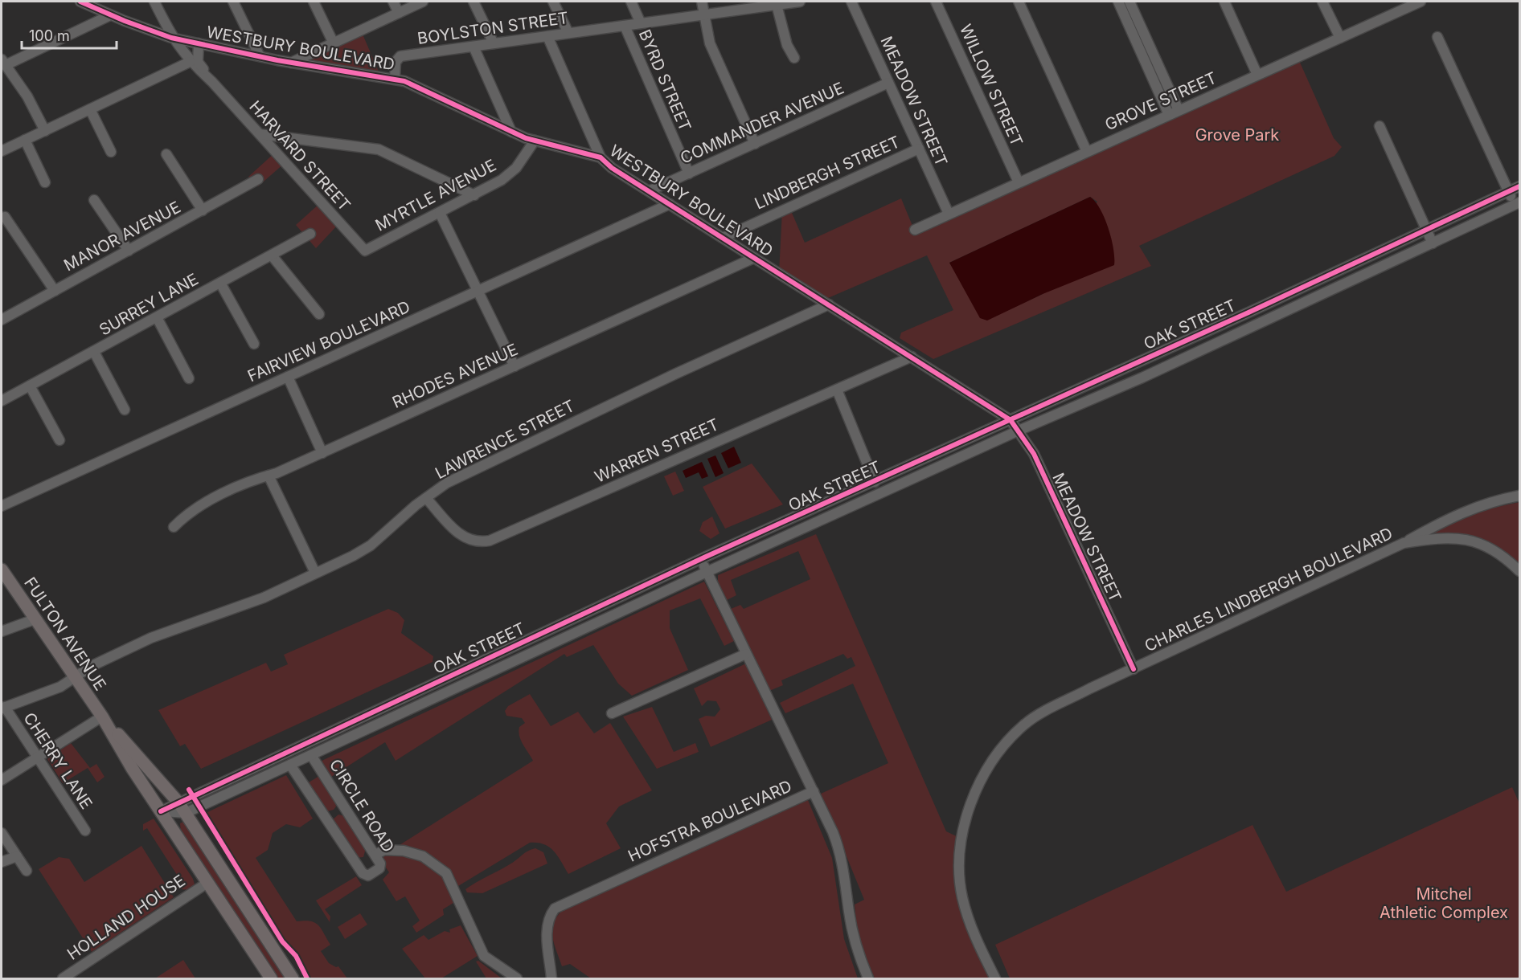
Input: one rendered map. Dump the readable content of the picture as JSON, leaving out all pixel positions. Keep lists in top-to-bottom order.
{
  "streets": {
    "main road": ["FULTON AVENUE"],
    "street": [
      "BOYLSTON STREET",
      "WESTBURY BOULEVARD",
      "BYRD STREET",
      "WILLOW STREET",
      "MEADOW STREET",
      "GROVE STREET",
      "COMMANDER AVENUE",
      "HARVARD STREET",
      "LINDBERGH STREET",
      "MYRTLE AVENUE",
      "MANOR AVENUE",
      "SURREY LANE",
      "OAK STREET",
      "FAIRVIEW BOULEVARD",
      "RHODES AVENUE",
      "LAWRENCE STREET",
      "WARREN STREET",
      "CHARLES LINDBERGH BOULEVARD",
      "CHERRY LANE",
      "CIRCLE ROAD",
      "HOFSTRA BOULEVARD",
      "HOLLAND HOUSE"
    ]
  },
  "crossings": [
    ["BOYLSTON STREET", "WESTBURY BOULEVARD"],
    ["BOYLSTON STREET", "BYRD STREET"],
    ["WESTBURY BOULEVARD", "MEADOW STREET"],
    ["WESTBURY BOULEVARD", "COMMANDER AVENUE"],
    ["WESTBURY BOULEVARD", "HARVARD STREET"],
    ["WESTBURY BOULEVARD", "LINDBERGH STREET"],
    ["WESTBURY BOULEVARD", "MYRTLE AVENUE"],
    ["WESTBURY BOULEVARD", "OAK STREET"],
    ["WESTBURY BOULEVARD", "FAIRVIEW BOULEVARD"],
    ["WESTBURY BOULEVARD", "RHODES AVENUE"],
    ["WESTBURY BOULEVARD", "LAWRENCE STREET"],
    ["WESTBURY BOULEVARD", "WARREN STREET"],
    ["BYRD STREET", "COMMANDER AVENUE"],
    ["WILLOW STREET", "GROVE STREET"],
    ["MEADOW STREET", "GROVE STREET"],
    ["MEADOW STREET", "COMMANDER AVENUE"],
    ["MEADOW STREET", "LINDBERGH STREET"],
    ["MEADOW STREET", "OAK STREET"],
    ["MEADOW STREET", "CHARLES LINDBERGH BOULEVARD"],
    ["HARVARD STREET", "MYRTLE AVENUE"],
    ["OAK STREET", "CIRCLE ROAD"],
    ["OAK STREET", "HOFSTRA BOULEVARD"],
    ["LAWRENCE STREET", "WARREN STREET"],
    ["LAWRENCE STREET", "FULTON AVENUE"],
    ["LAWRENCE STREET", "CHERRY LANE"]
  ],
  "parks": ["Grove Park", "Mitchel Athletic Complex"],
  "scale_bar": "100 m"
}
